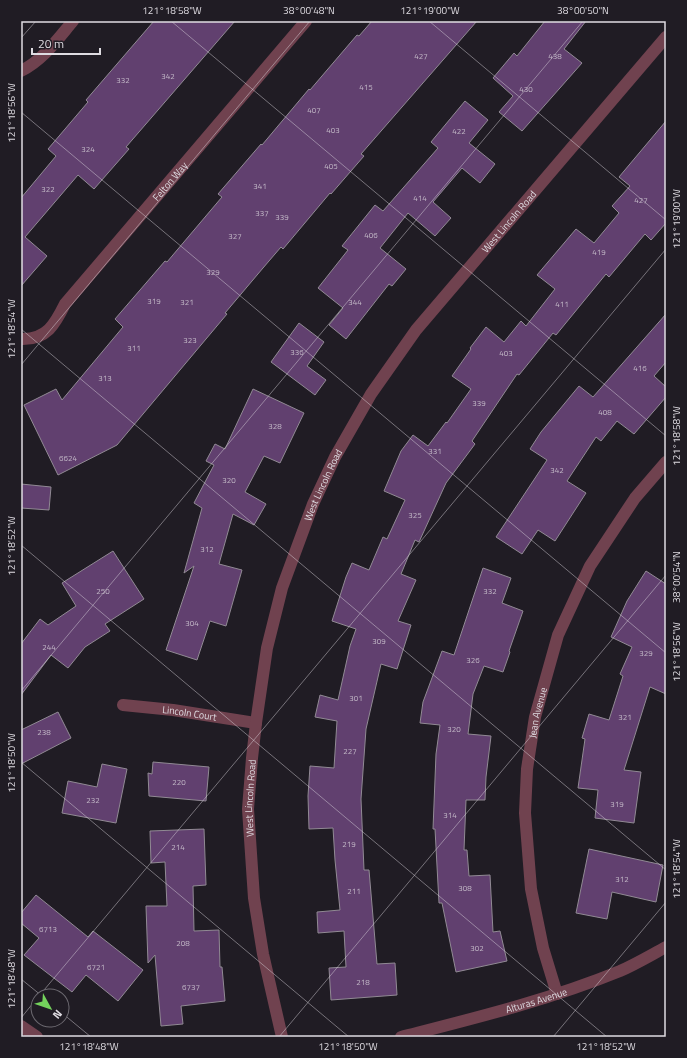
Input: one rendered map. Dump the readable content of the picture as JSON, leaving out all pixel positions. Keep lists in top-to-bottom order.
{
  "streets": {
    "street": [
      "Felton Way",
      "West Lincoln Road",
      "Lincoln Court",
      "Jean Avenue",
      "Alturas Avenue"
    ]
  },
  "crossings": [
    ["West Lincoln Road", "Lincoln Court"],
    ["Jean Avenue", "Alturas Avenue"]
  ],
  "house_numbers": [
    "427",
    "438",
    "342",
    "332",
    "415",
    "430",
    "407",
    "403",
    "422",
    "324",
    "405",
    "341",
    "322",
    "414",
    "427",
    "337",
    "339",
    "406",
    "327",
    "419",
    "329",
    "319",
    "321",
    "344",
    "411",
    "323",
    "311",
    "336",
    "403",
    "416",
    "313",
    "339",
    "408",
    "328",
    "331",
    "6624",
    "342",
    "320",
    "325",
    "312",
    "250",
    "332",
    "304",
    "309",
    "244",
    "329",
    "326",
    "301",
    "321",
    "320",
    "238",
    "227",
    "220",
    "232",
    "319",
    "314",
    "219",
    "214",
    "312",
    "308",
    "211",
    "6713",
    "208",
    "302",
    "6721",
    "218",
    "6737"
  ],
  "scale_bar": "20 m",
  "north": "bottom right",
  "coordinates": [
    "121°18'58\"W",
    "38°00'48\"N",
    "121°19'00\"W",
    "38°00'50\"N",
    "121°18'56\"W",
    "121°18'54\"W",
    "121°18'52\"W",
    "38°00'54\"N",
    "121°18'50\"W",
    "121°18'48\"W"
  ]
}
